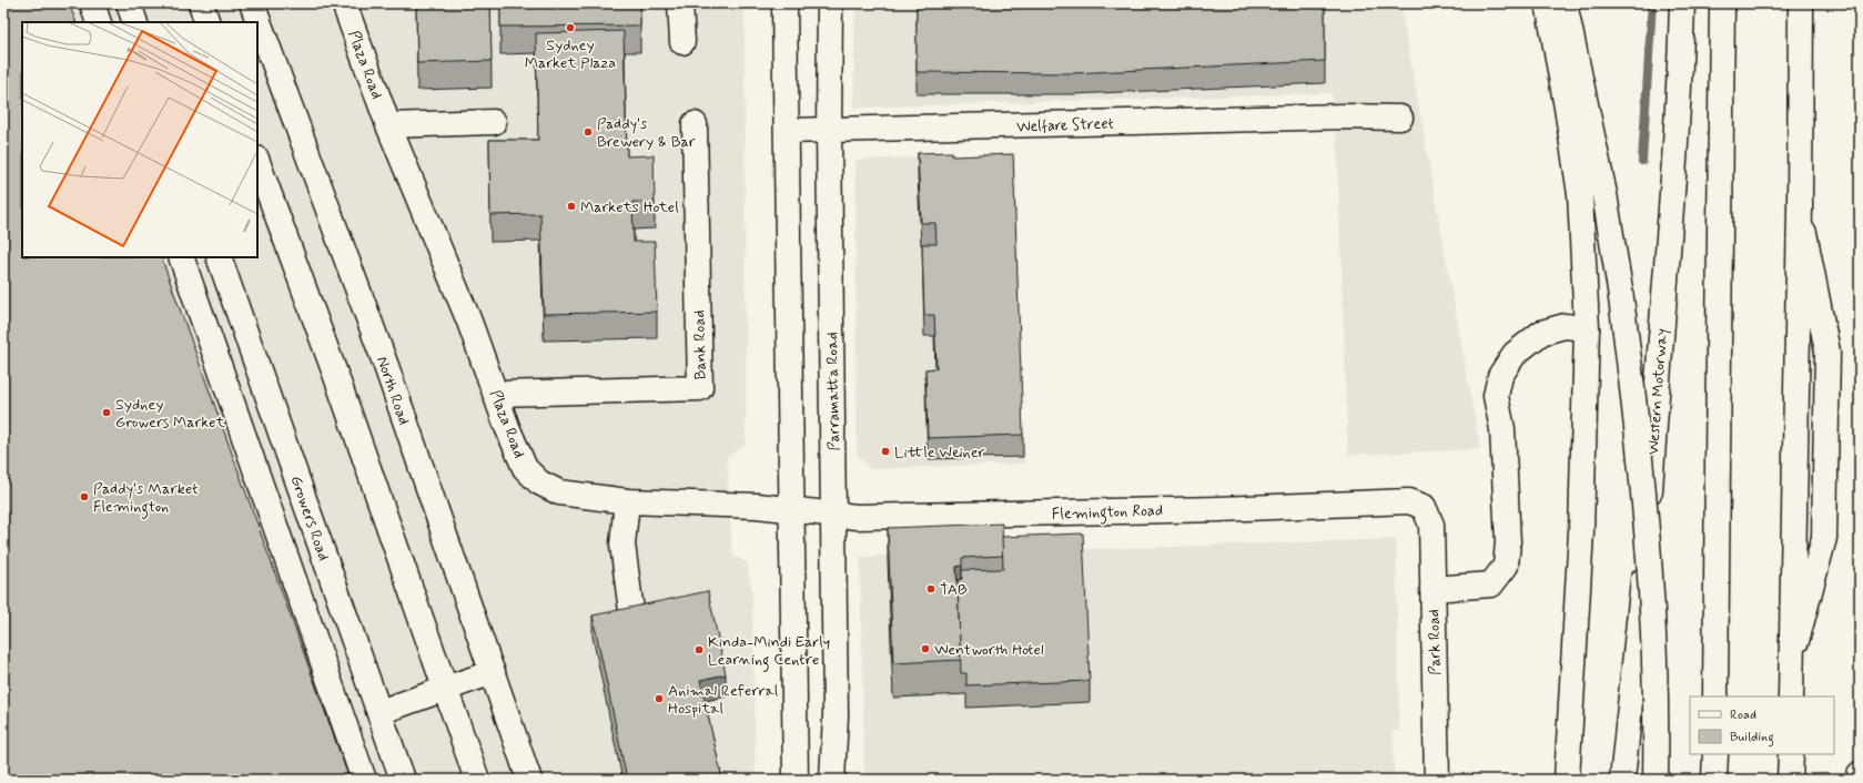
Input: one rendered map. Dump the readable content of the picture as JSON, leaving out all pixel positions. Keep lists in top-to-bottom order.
{
  "streets": {
    "main road": [
      "Plaza Road",
      "Welfare Street",
      "Bank Road",
      "North Road",
      "Parramatta Road",
      "Western Motorway",
      "Flemington Road",
      "Growers Road",
      "Park Road"
    ]
  },
  "crossings": [
    ["Plaza Road", "Bank Road"],
    ["Plaza Road", "Flemington Road"],
    ["Welfare Street", "Parramatta Road"],
    ["Parramatta Road", "Flemington Road"],
    ["Flemington Road", "Park Road"]
  ],
  "places": [
    "Sydney Market Plaza",
    "Paddy's Brewery & Bar",
    "Markets Hotel",
    "Sydney Growers Market",
    "Little Weiner",
    "Paddy's Market Flemington",
    "TAB",
    "Wentworth Hotel",
    "Kinda-Mindi Early Learning Centre",
    "Animal Referral Hospital"
  ],
  "legend": ["Road", "Building"]
}
